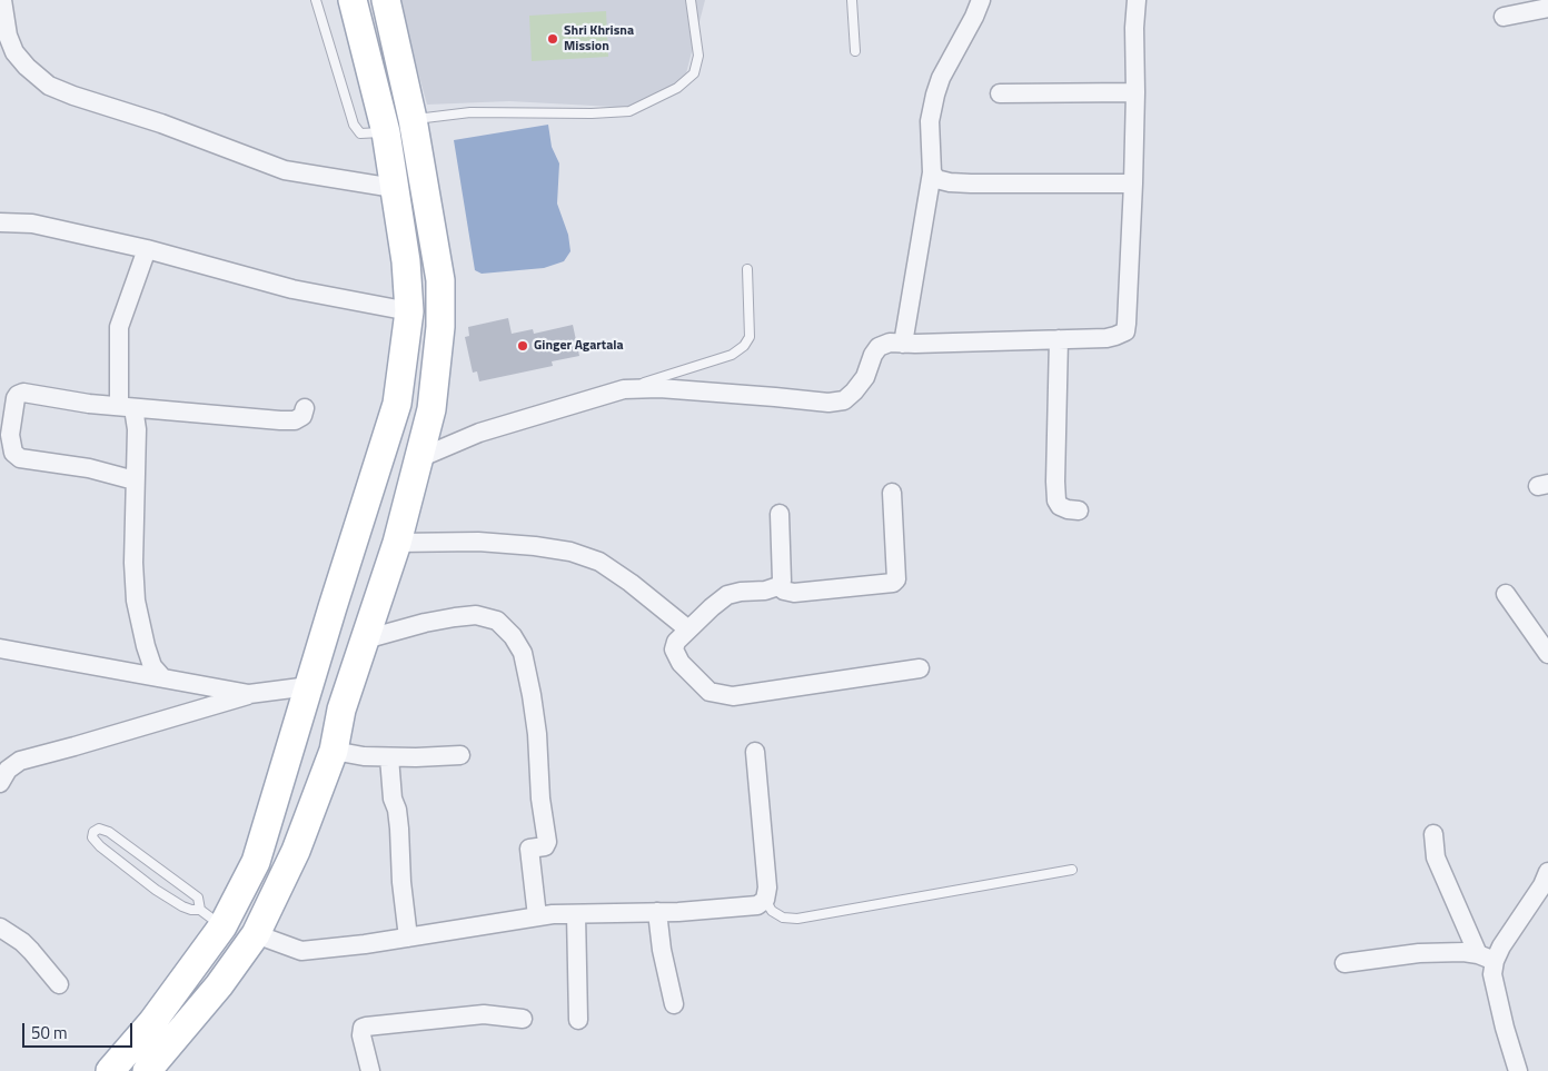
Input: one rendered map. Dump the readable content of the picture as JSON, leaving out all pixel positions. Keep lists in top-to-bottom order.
{
  "places": ["Shri Khrisna Mission", "Ginger Agartala"],
  "scale_bar": "50 m"
}
